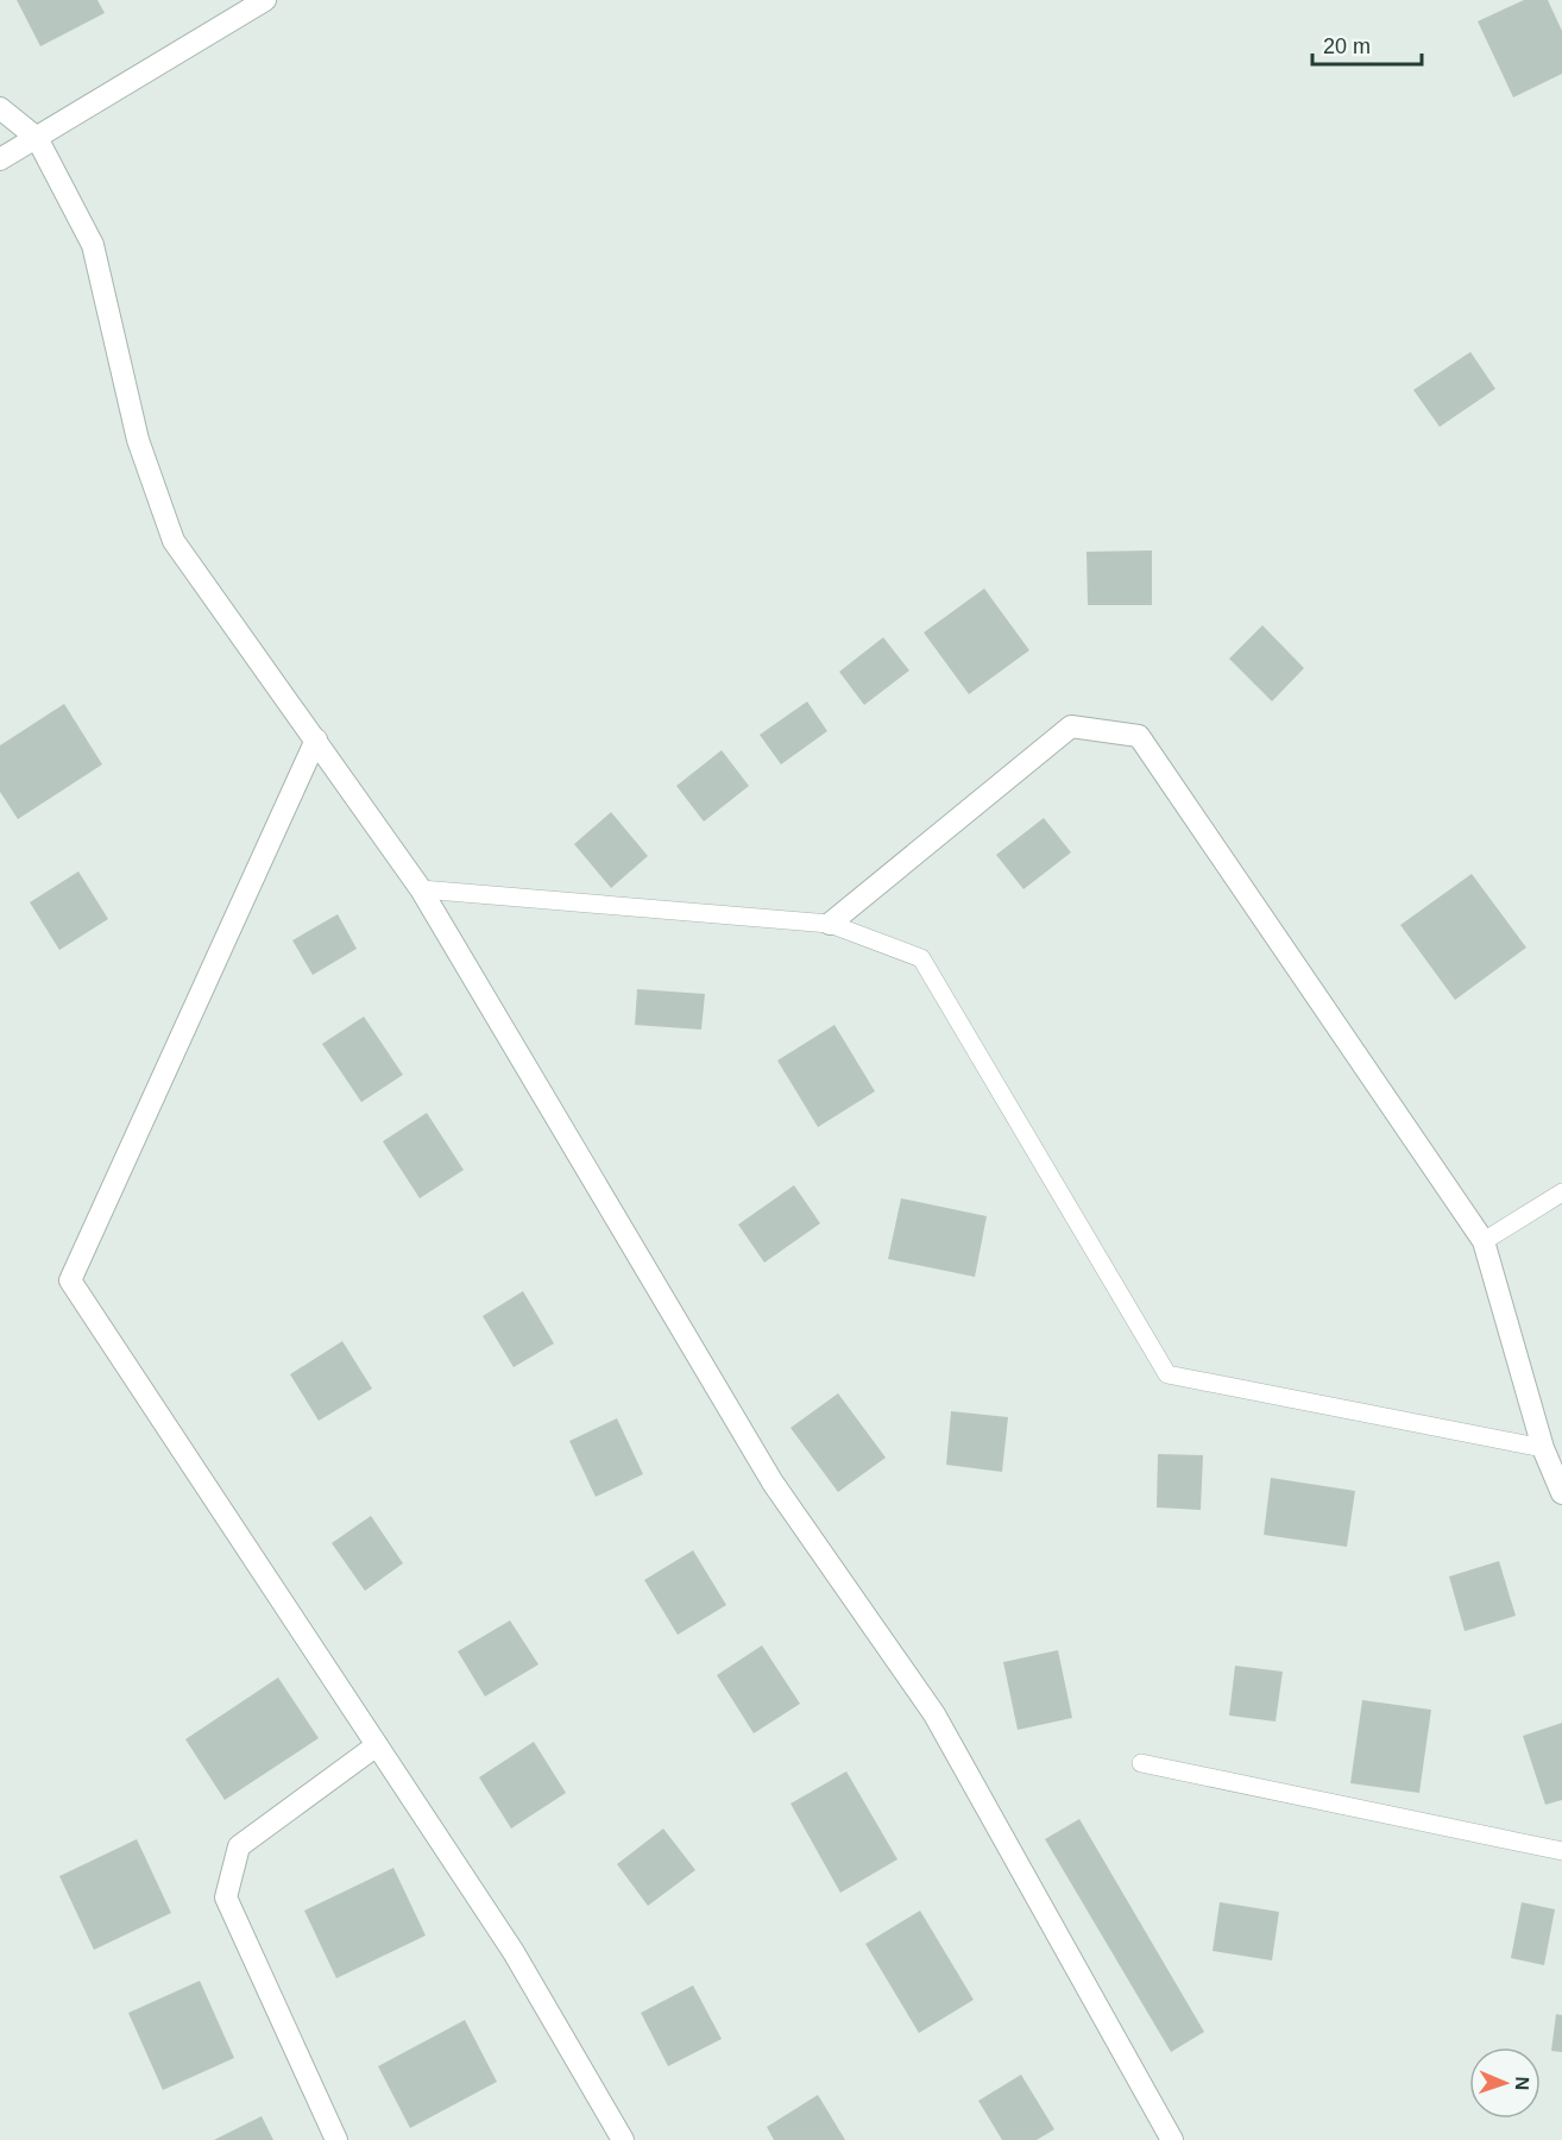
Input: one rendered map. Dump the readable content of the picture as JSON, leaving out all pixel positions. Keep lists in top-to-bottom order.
{
  "scale_bar": "20 m",
  "north": "right"
}
